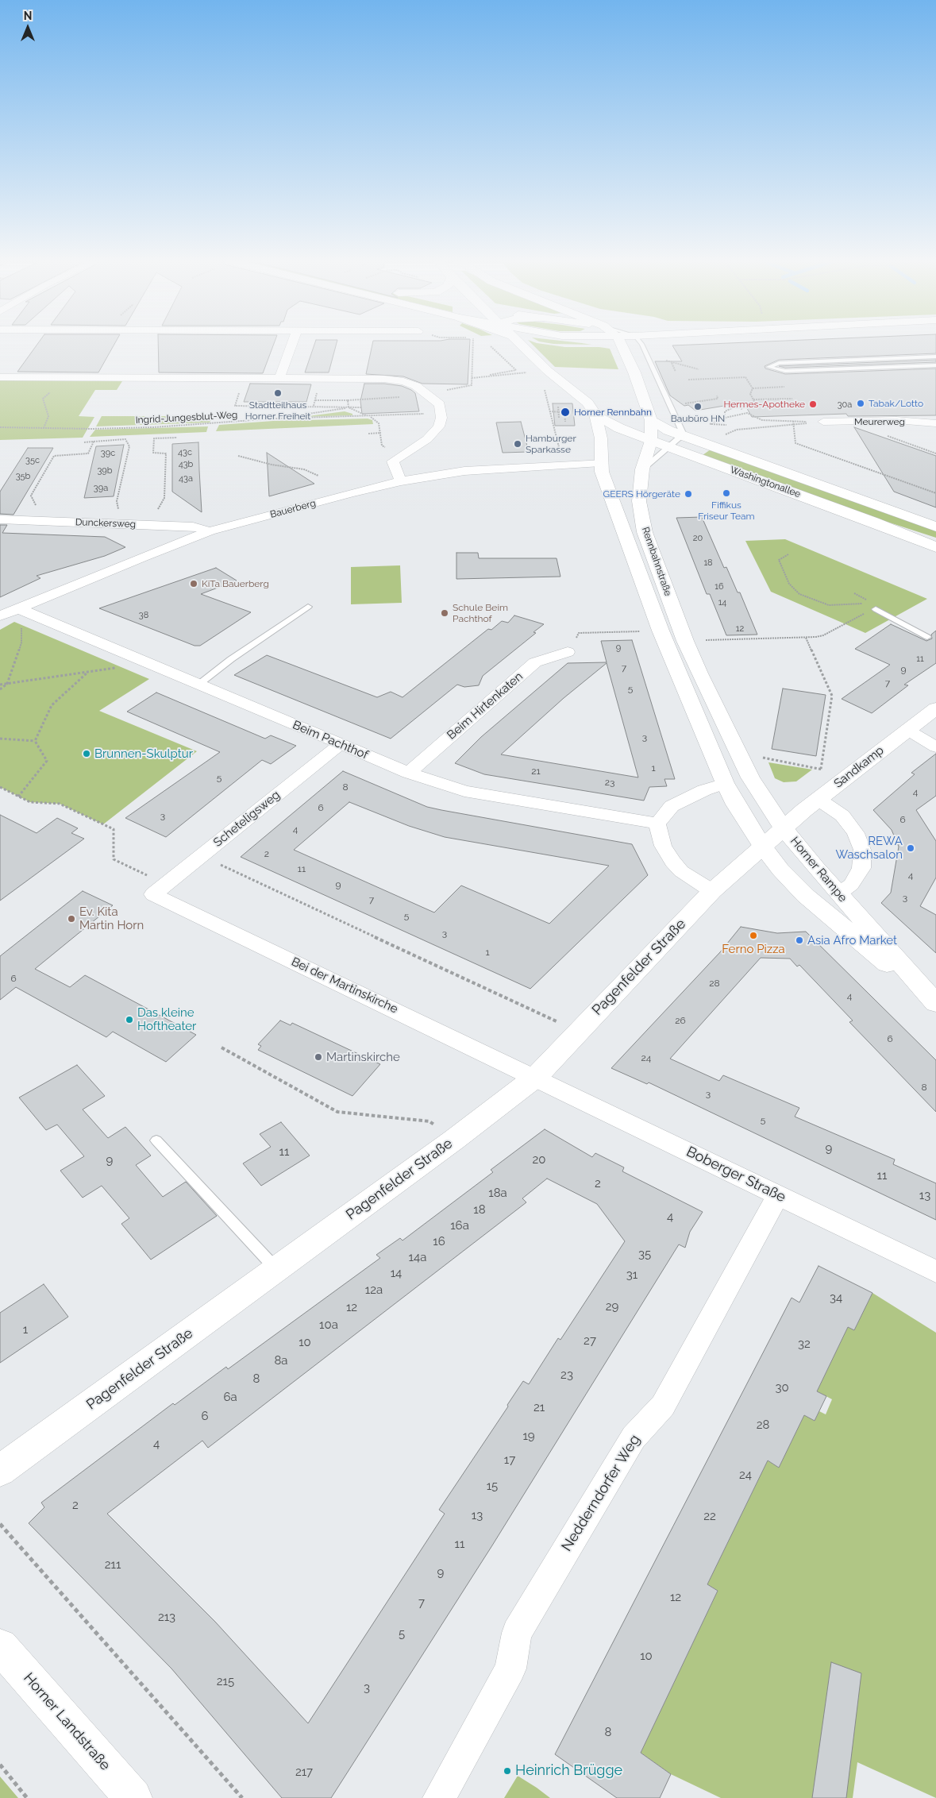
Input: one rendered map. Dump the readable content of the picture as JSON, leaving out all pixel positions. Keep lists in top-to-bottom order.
{
  "streets": {
    "main road": [
      "Washingtonallee",
      "Rennbahnstraße",
      "Sandkamp",
      "Horner Rampe",
      "Pagenfelder Straße",
      "Horner Landstraße"
    ],
    "street": [
      "Meurerweg",
      "Bauerberg",
      "Dunckersweg",
      "Beim Hirtenkaten",
      "Beim Pachthof",
      "Scheteligsweg",
      "Bei der Martinskirche",
      "Boberger Straße",
      "Nedderndorfer Weg"
    ],
    "path": ["Ingrid-Jungesblut-Weg"]
  },
  "crossings": [
    ["Washingtonallee", "Rennbahnstraße"],
    ["Bauerberg", "Dunckersweg"],
    ["Bauerberg", "Rennbahnstraße"],
    ["Bauerberg", "Beim Pachthof"],
    ["Rennbahnstraße", "Beim Pachthof"],
    ["Rennbahnstraße", "Sandkamp"],
    ["Rennbahnstraße", "Horner Rampe"],
    ["Rennbahnstraße", "Pagenfelder Straße"],
    ["Beim Hirtenkaten", "Beim Pachthof"],
    ["Beim Pachthof", "Scheteligsweg"],
    ["Beim Pachthof", "Horner Rampe"],
    ["Beim Pachthof", "Pagenfelder Straße"],
    ["Sandkamp", "Horner Rampe"],
    ["Scheteligsweg", "Bei der Martinskirche"],
    ["Horner Rampe", "Pagenfelder Straße"],
    ["Pagenfelder Straße", "Bei der Martinskirche"],
    ["Pagenfelder Straße", "Boberger Straße"],
    ["Bei der Martinskirche", "Boberger Straße"],
    ["Boberger Straße", "Nedderndorfer Weg"]
  ],
  "places": [
    "Stadtteilhaus Horner Freiheit",
    "Tabak/Lotto",
    "Hermes-Apotheke",
    "Baubüro HN",
    "Horner Rennbahn",
    "Hamburger Sparkasse",
    "Fiffikus Friseur Team",
    "GEERS Hörgeräte",
    "KiTa Bauerberg",
    "Schule Beim Pachthof",
    "Brunnen-Skulptur",
    "REWA Waschsalon",
    "Ev. Kita Martin Horn",
    "Ferno Pizza",
    "Asia Afro Market",
    "Das kleine Hoftheater",
    "Martinskirche",
    "Heinrich Brügge"
  ],
  "house_numbers": [
    "30a",
    "43c",
    "39c",
    "35c",
    "43b",
    "39b",
    "35b",
    "43a",
    "39a",
    "20",
    "18",
    "16",
    "14",
    "38",
    "12",
    "9",
    "11",
    "7",
    "9",
    "7",
    "5",
    "3",
    "1",
    "21",
    "5",
    "23",
    "8",
    "4",
    "6",
    "3",
    "6",
    "4",
    "2",
    "11",
    "4",
    "9",
    "3",
    "7",
    "5",
    "3",
    "1",
    "6",
    "28",
    "4",
    "26",
    "6",
    "24",
    "8",
    "3",
    "5",
    "9",
    "11",
    "20",
    "9",
    "11",
    "2",
    "18a",
    "13",
    "18",
    "4",
    "16a",
    "16",
    "35",
    "14a",
    "14",
    "31",
    "12a",
    "34",
    "29",
    "12",
    "10a",
    "1",
    "27",
    "10",
    "32",
    "8a",
    "23",
    "8",
    "30",
    "6a",
    "21",
    "6",
    "28",
    "19",
    "4",
    "17",
    "24",
    "15",
    "2",
    "13",
    "22",
    "11",
    "211",
    "9",
    "12",
    "7",
    "213",
    "5",
    "10",
    "215",
    "3",
    "8",
    "217"
  ],
  "north": "top"
}
